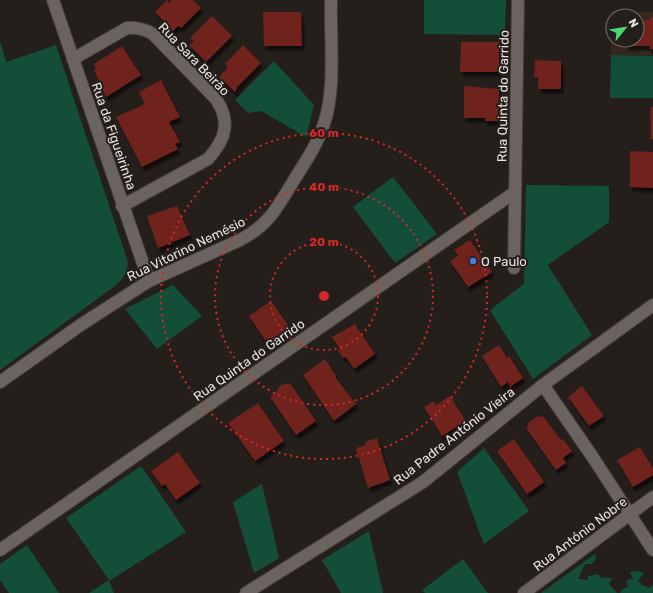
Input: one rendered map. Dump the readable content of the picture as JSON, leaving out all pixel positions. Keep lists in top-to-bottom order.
{
  "streets": {
    "street": [
      "Rua Sara Beirão",
      "Rua Quinta do Garrido",
      "Rua da Figueirinha",
      "Rua Vitorino Nemésio",
      "Rua Padre António Vieira",
      "Rua António Nobre"
    ]
  },
  "crossings": [
    ["Rua Sara Beirão", "Rua da Figueirinha"],
    ["Rua da Figueirinha", "Rua Vitorino Nemésio"]
  ],
  "places": ["O Paulo"],
  "north": "top right",
  "rings": ["60 m", "40 m", "20 m"]
}
